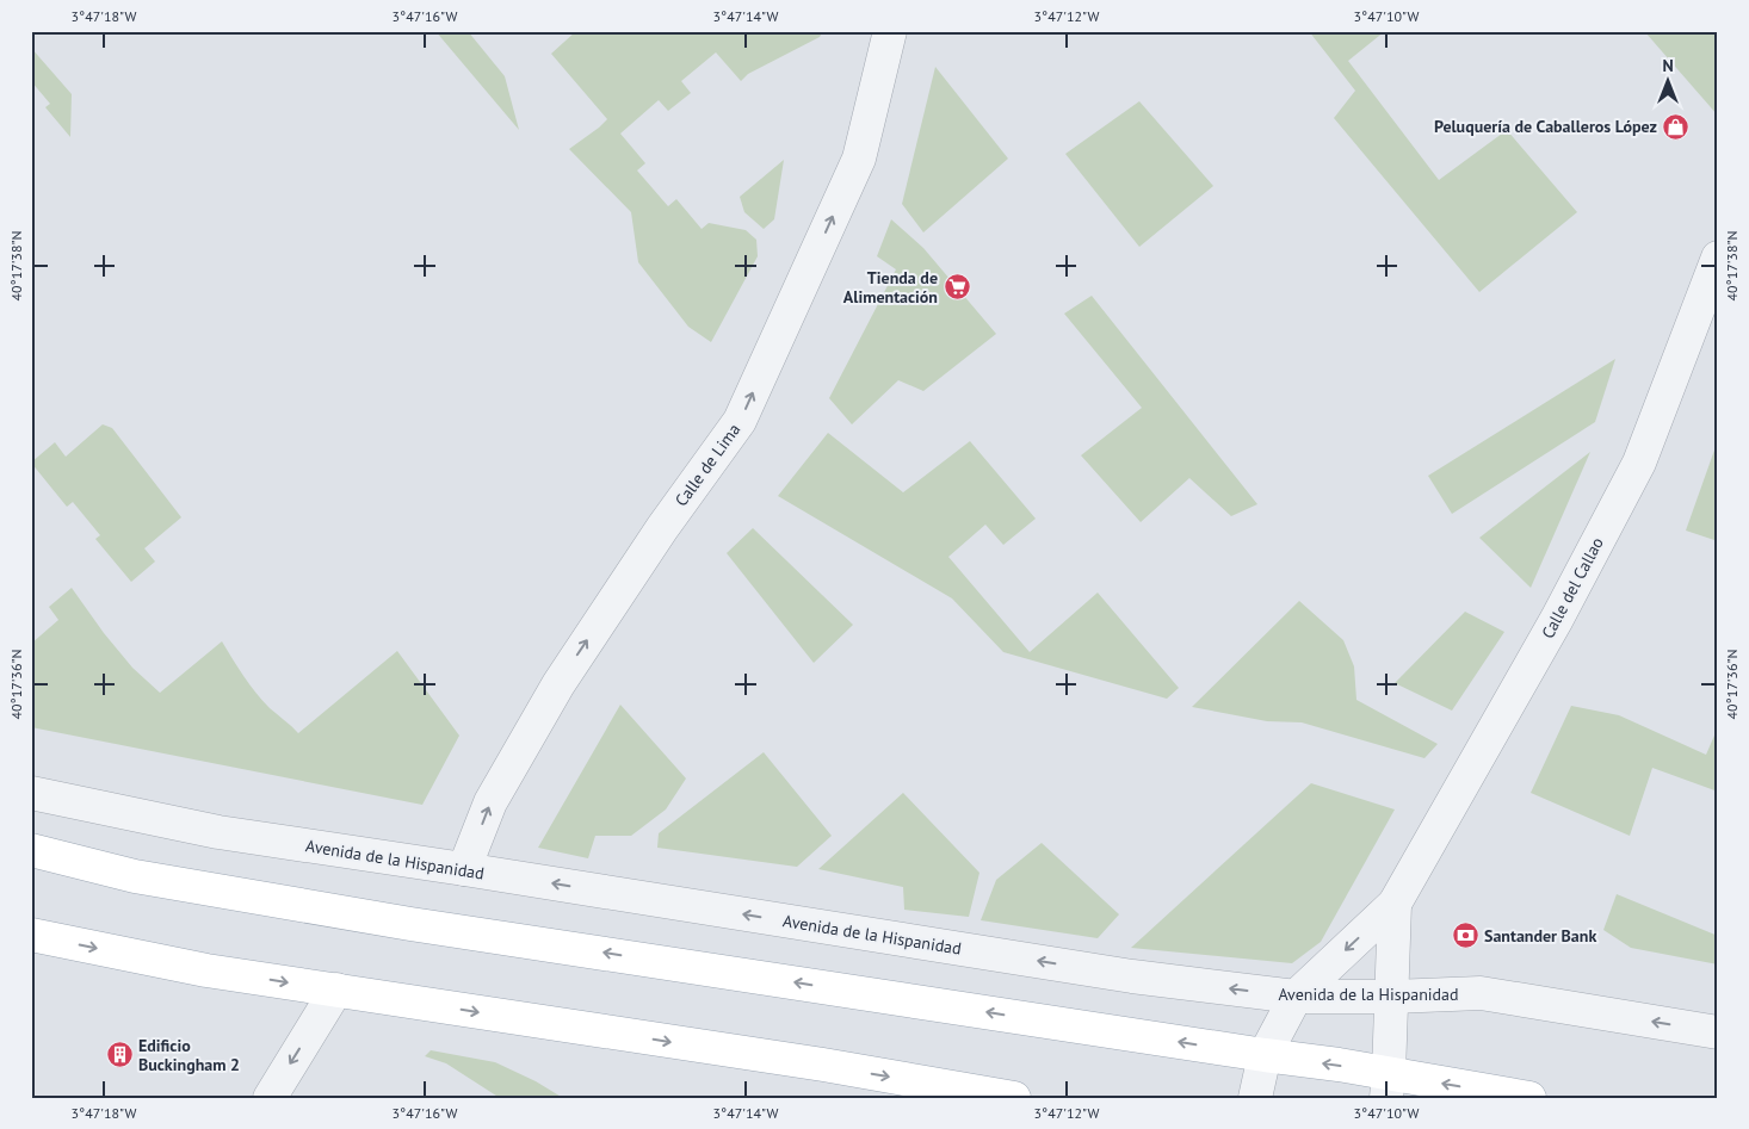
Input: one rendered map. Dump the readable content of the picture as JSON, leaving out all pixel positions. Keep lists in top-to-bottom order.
{
  "streets": {
    "street": ["Calle de Lima", "Calle del Callao", "Avenida de la Hispanidad"]
  },
  "crossings": [
    ["Calle de Lima", "Avenida de la Hispanidad"],
    ["Calle del Callao", "Avenida de la Hispanidad"]
  ],
  "one_way": ["Calle de Lima", "Avenida de la Hispanidad"],
  "places": {
    "shop": ["Peluquería de Caballeros López"],
    "supermarket": ["Tienda de Alimentación"],
    "bank": ["Santander Bank"],
    "building": ["Edificio Buckingham 2"]
  },
  "north": "top",
  "coordinates": [
    "3°47'18\"W",
    "3°47'16\"W",
    "3°47'14\"W",
    "3°47'12\"W",
    "3°47'10\"W",
    "40°17'38\"N",
    "40°17'36\"N"
  ]
}
